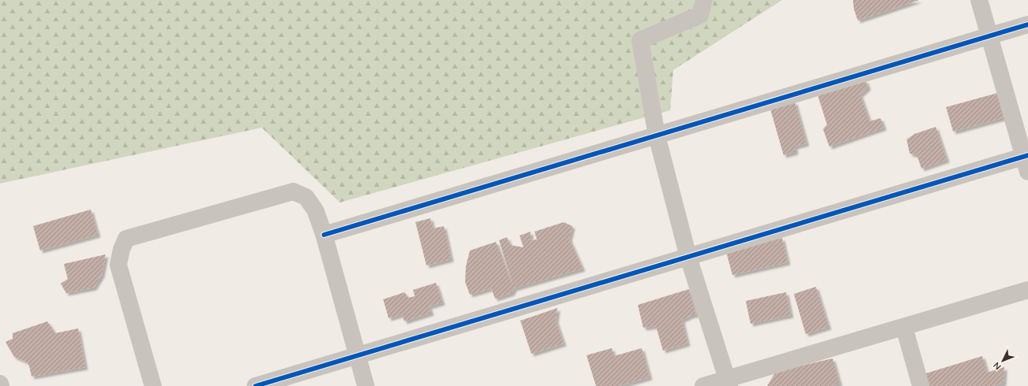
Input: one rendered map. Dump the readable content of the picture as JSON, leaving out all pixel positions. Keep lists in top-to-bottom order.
{
  "north": "bottom left"
}
